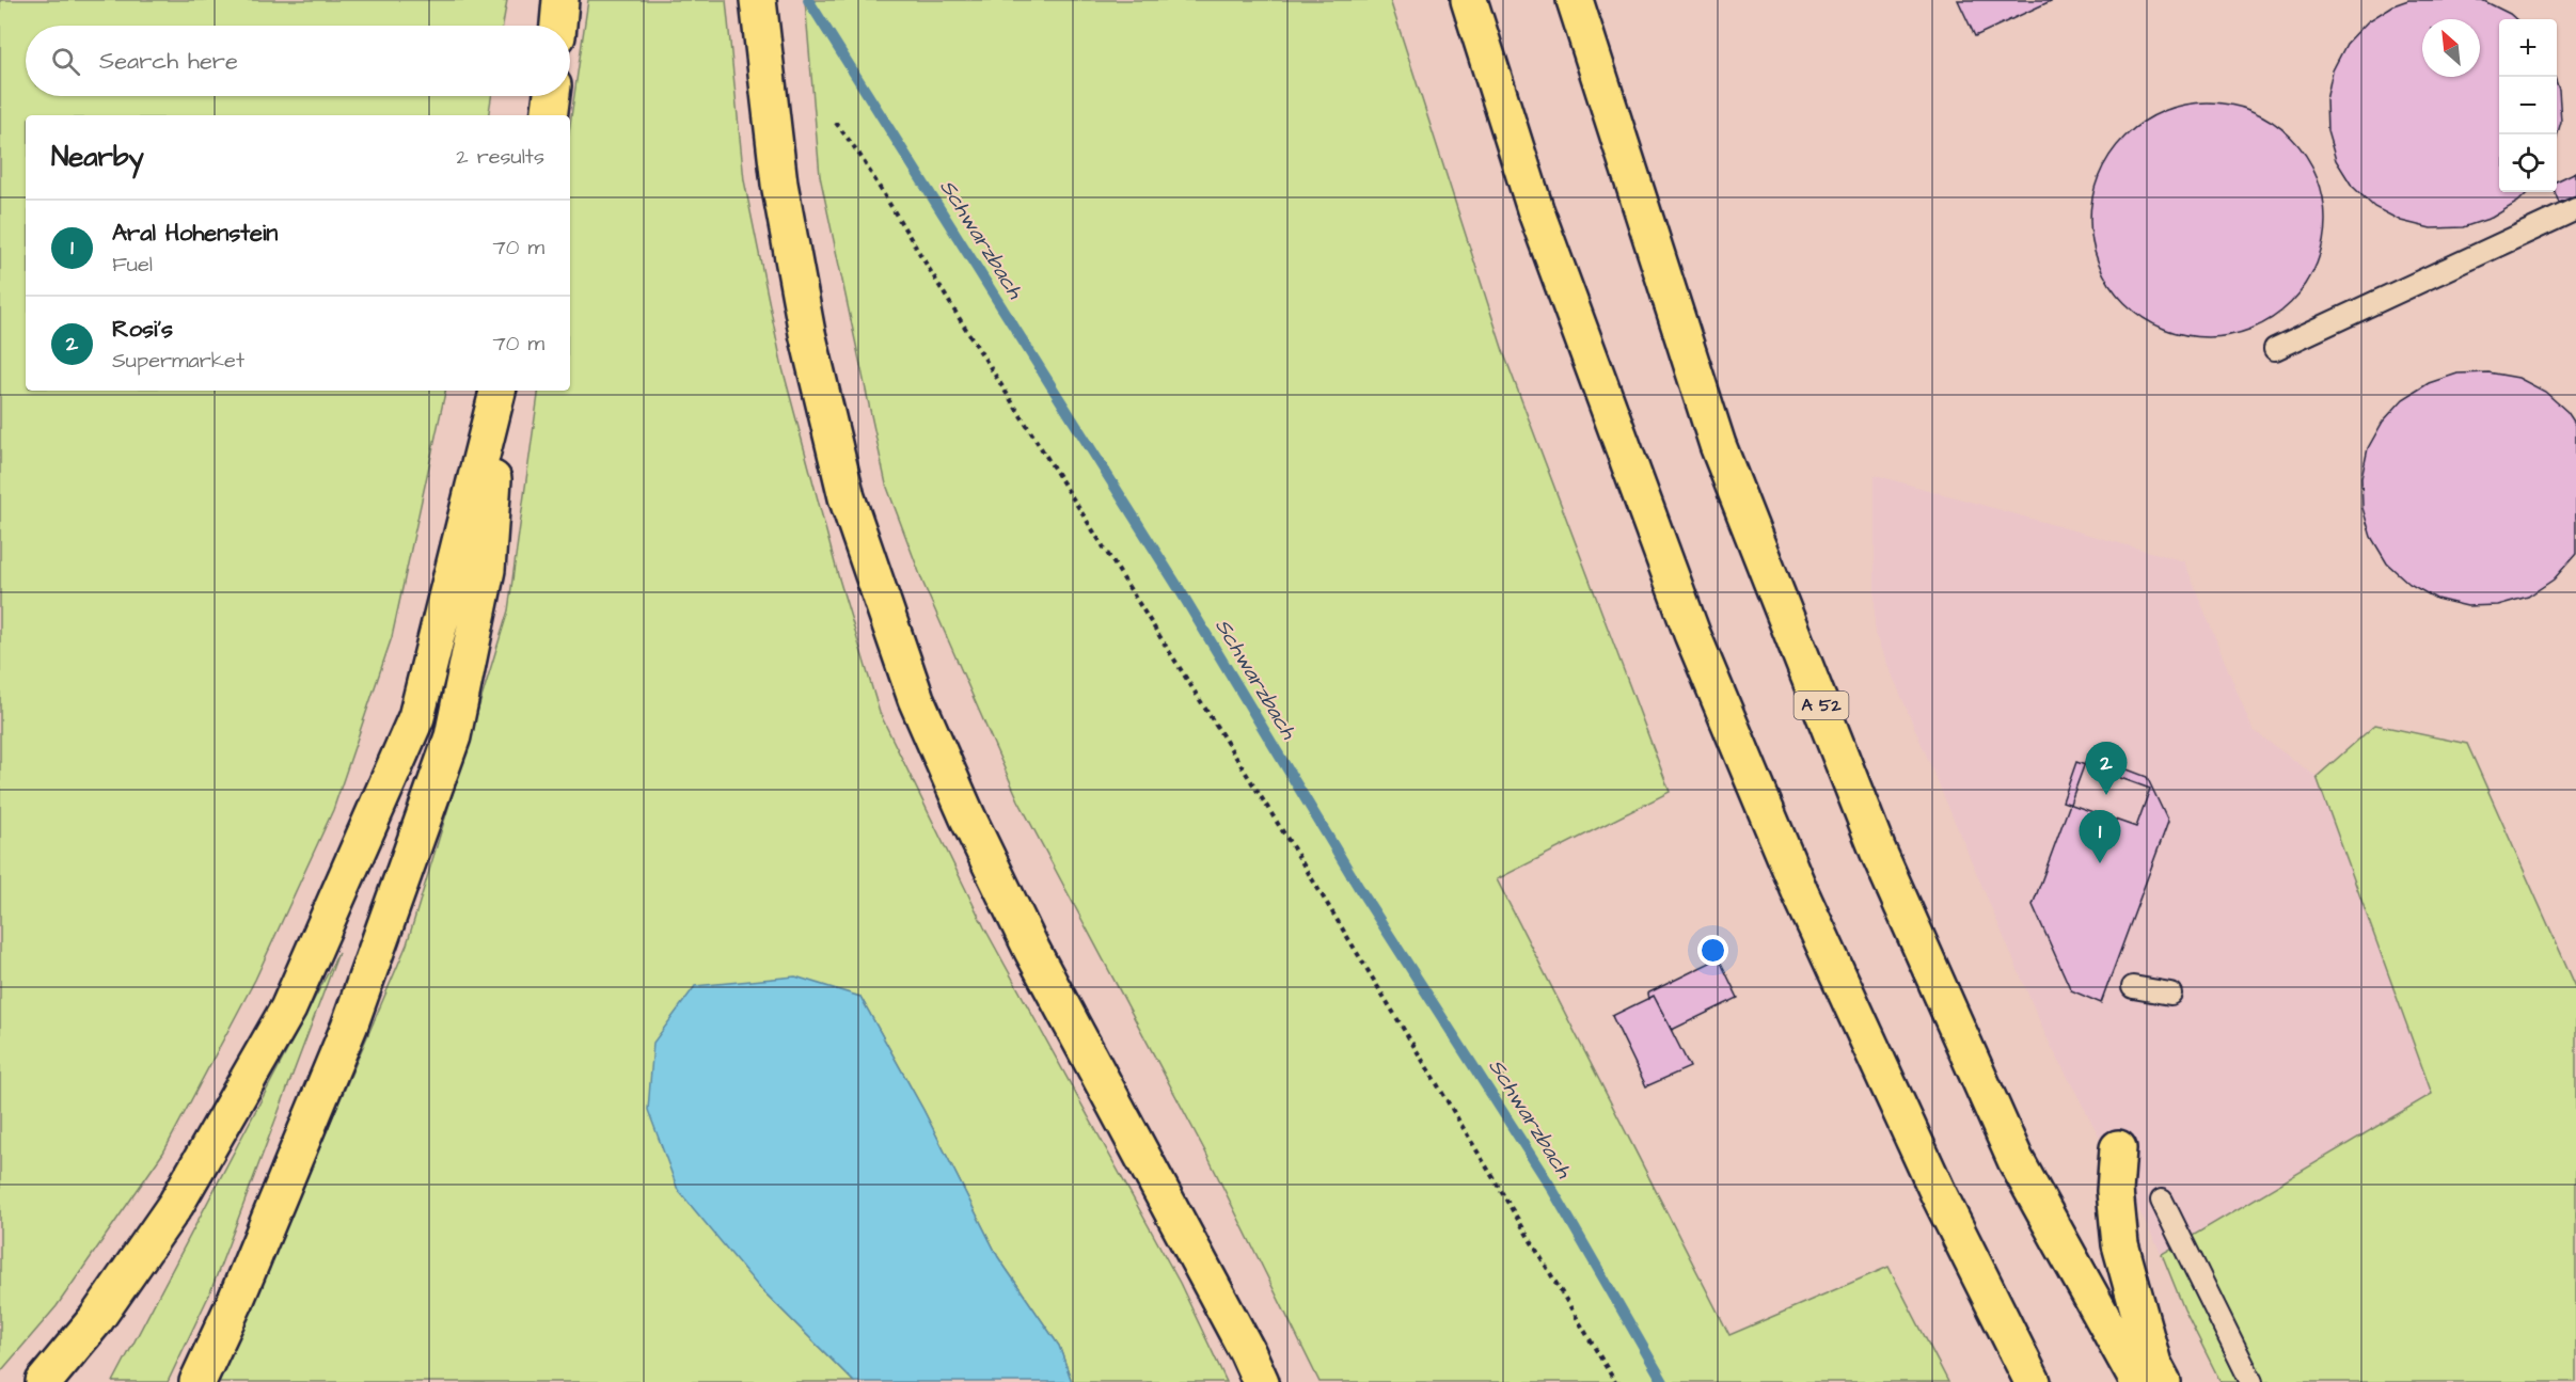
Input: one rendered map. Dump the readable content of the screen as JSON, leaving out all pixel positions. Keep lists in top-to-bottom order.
{
  "streets": {
    "highway": ["A 52"]
  },
  "water": ["Schwarzbach"],
  "north": "top left",
  "page": {
    "map_buttons": ["+", "−"],
    "search": "Search here",
    "heading": ["Nearby", "2 results"],
    "list": [
      {
        "mark": "1",
        "name": "Aral Hohenstein",
        "note": "Fuel",
        "value": "70 m"
      },
      {
        "mark": "2",
        "name": "Rosi's",
        "note": "Supermarket",
        "value": "70 m"
      }
    ],
    "pins": ["2", "1"]
  }
}
